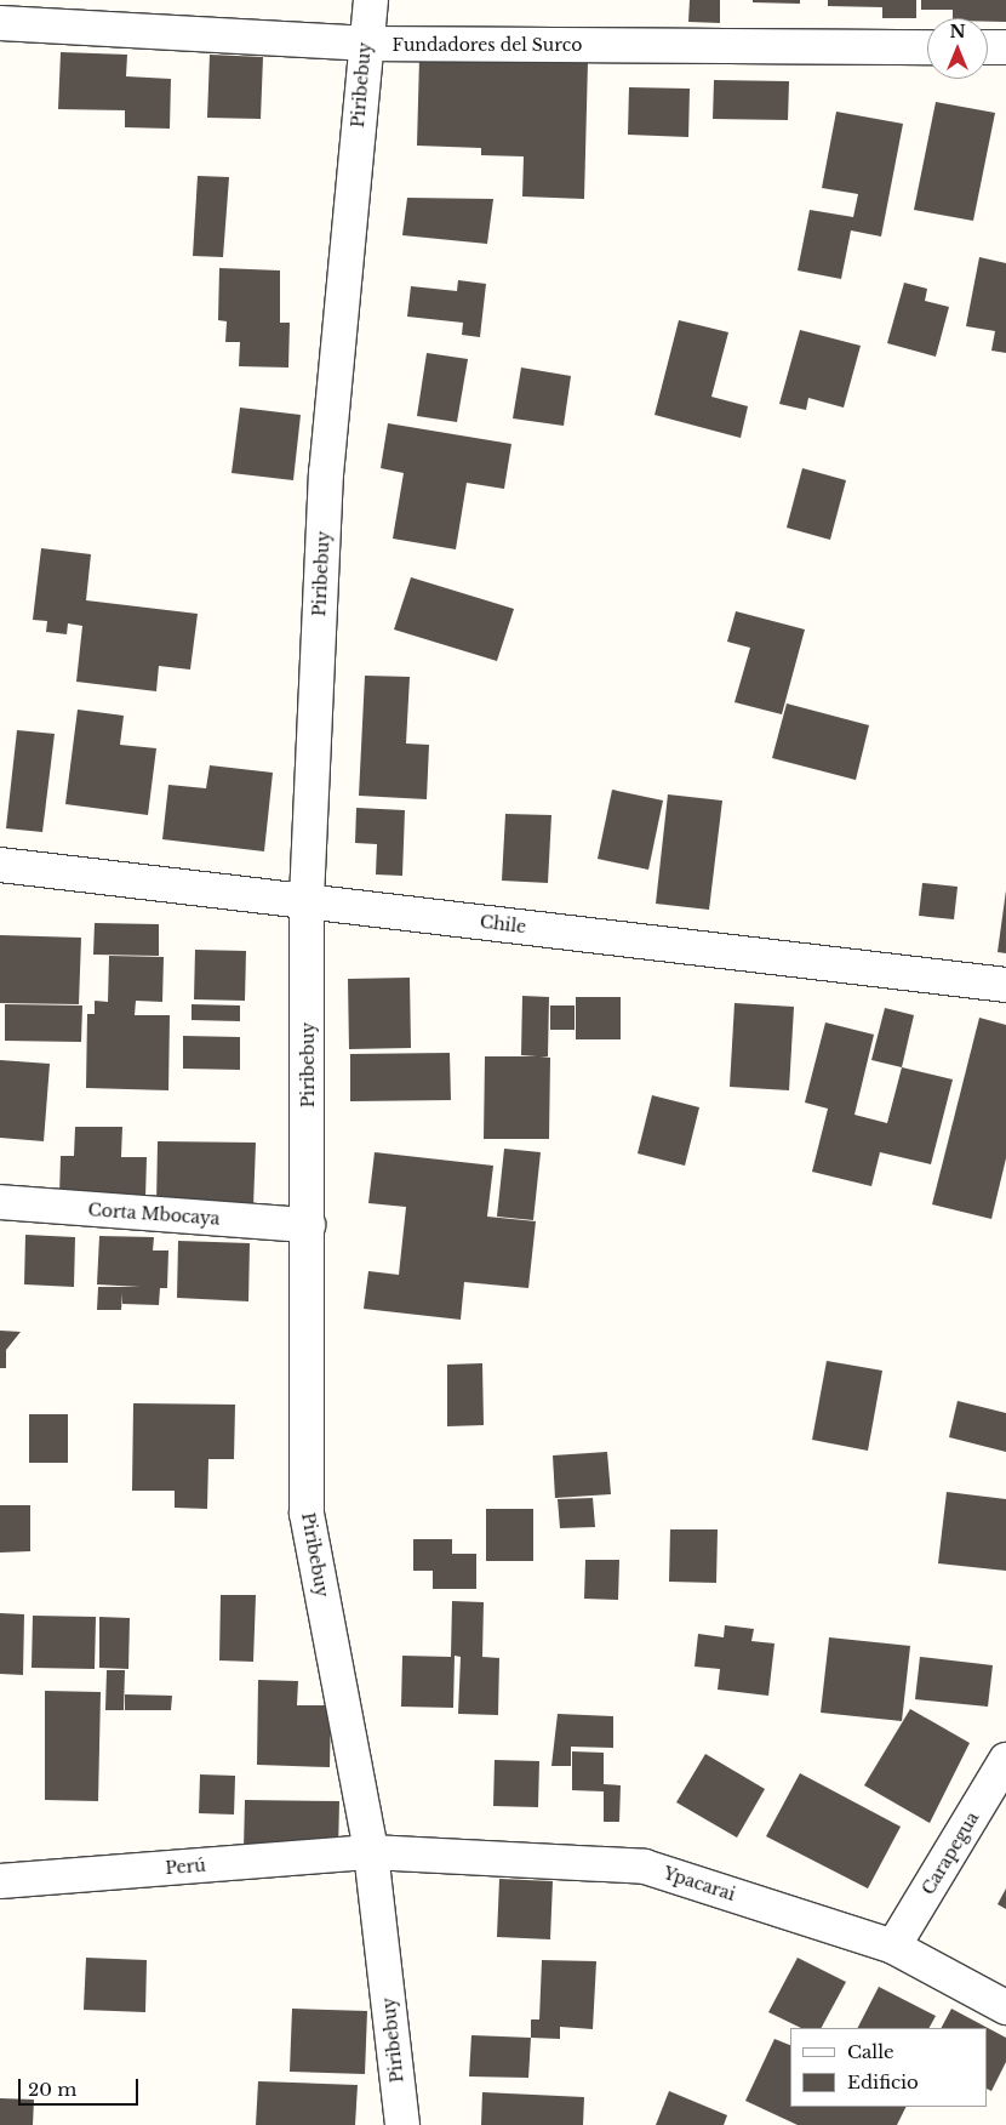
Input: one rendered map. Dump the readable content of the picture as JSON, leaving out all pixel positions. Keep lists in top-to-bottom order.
{
  "streets": {
    "street": [
      "Fundadores del Surco",
      "Piribebuy",
      "Chile",
      "Corta Mbocaya",
      "Carapegua",
      "Perú",
      "Ypacarai"
    ]
  },
  "crossings": [
    ["Fundadores del Surco", "Piribebuy"],
    ["Piribebuy", "Chile"],
    ["Piribebuy", "Corta Mbocaya"],
    ["Piribebuy", "Perú"],
    ["Piribebuy", "Ypacarai"],
    ["Carapegua", "Ypacarai"],
    ["Perú", "Ypacarai"]
  ],
  "legend": ["Calle", "Edificio"],
  "scale_bar": "20 m",
  "north": "top"
}
